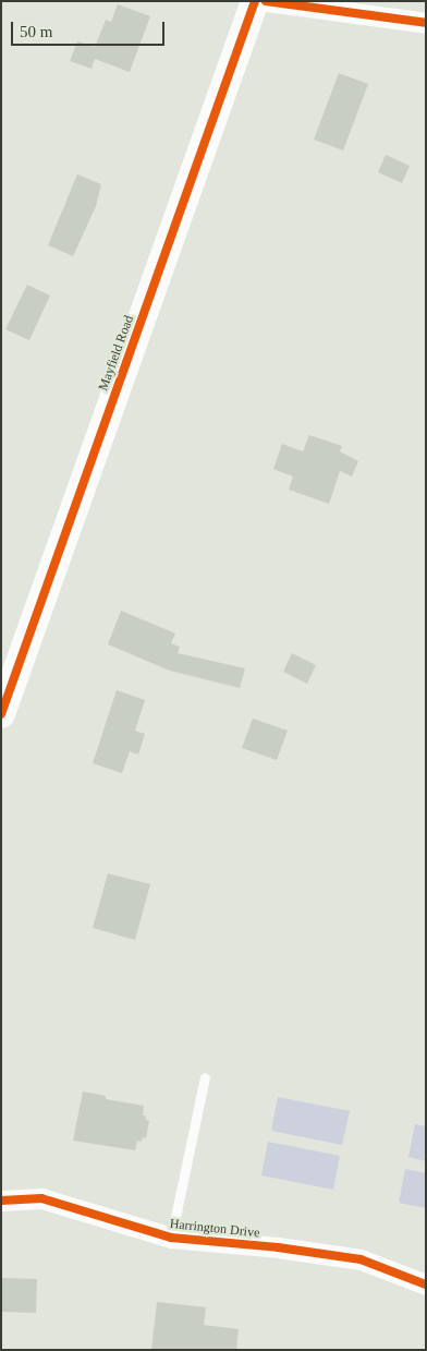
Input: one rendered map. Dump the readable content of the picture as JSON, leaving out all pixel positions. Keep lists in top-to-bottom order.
{
  "streets": {
    "street": ["Mayfield Road", "Harrington Drive"]
  },
  "scale_bar": "50 m"
}
